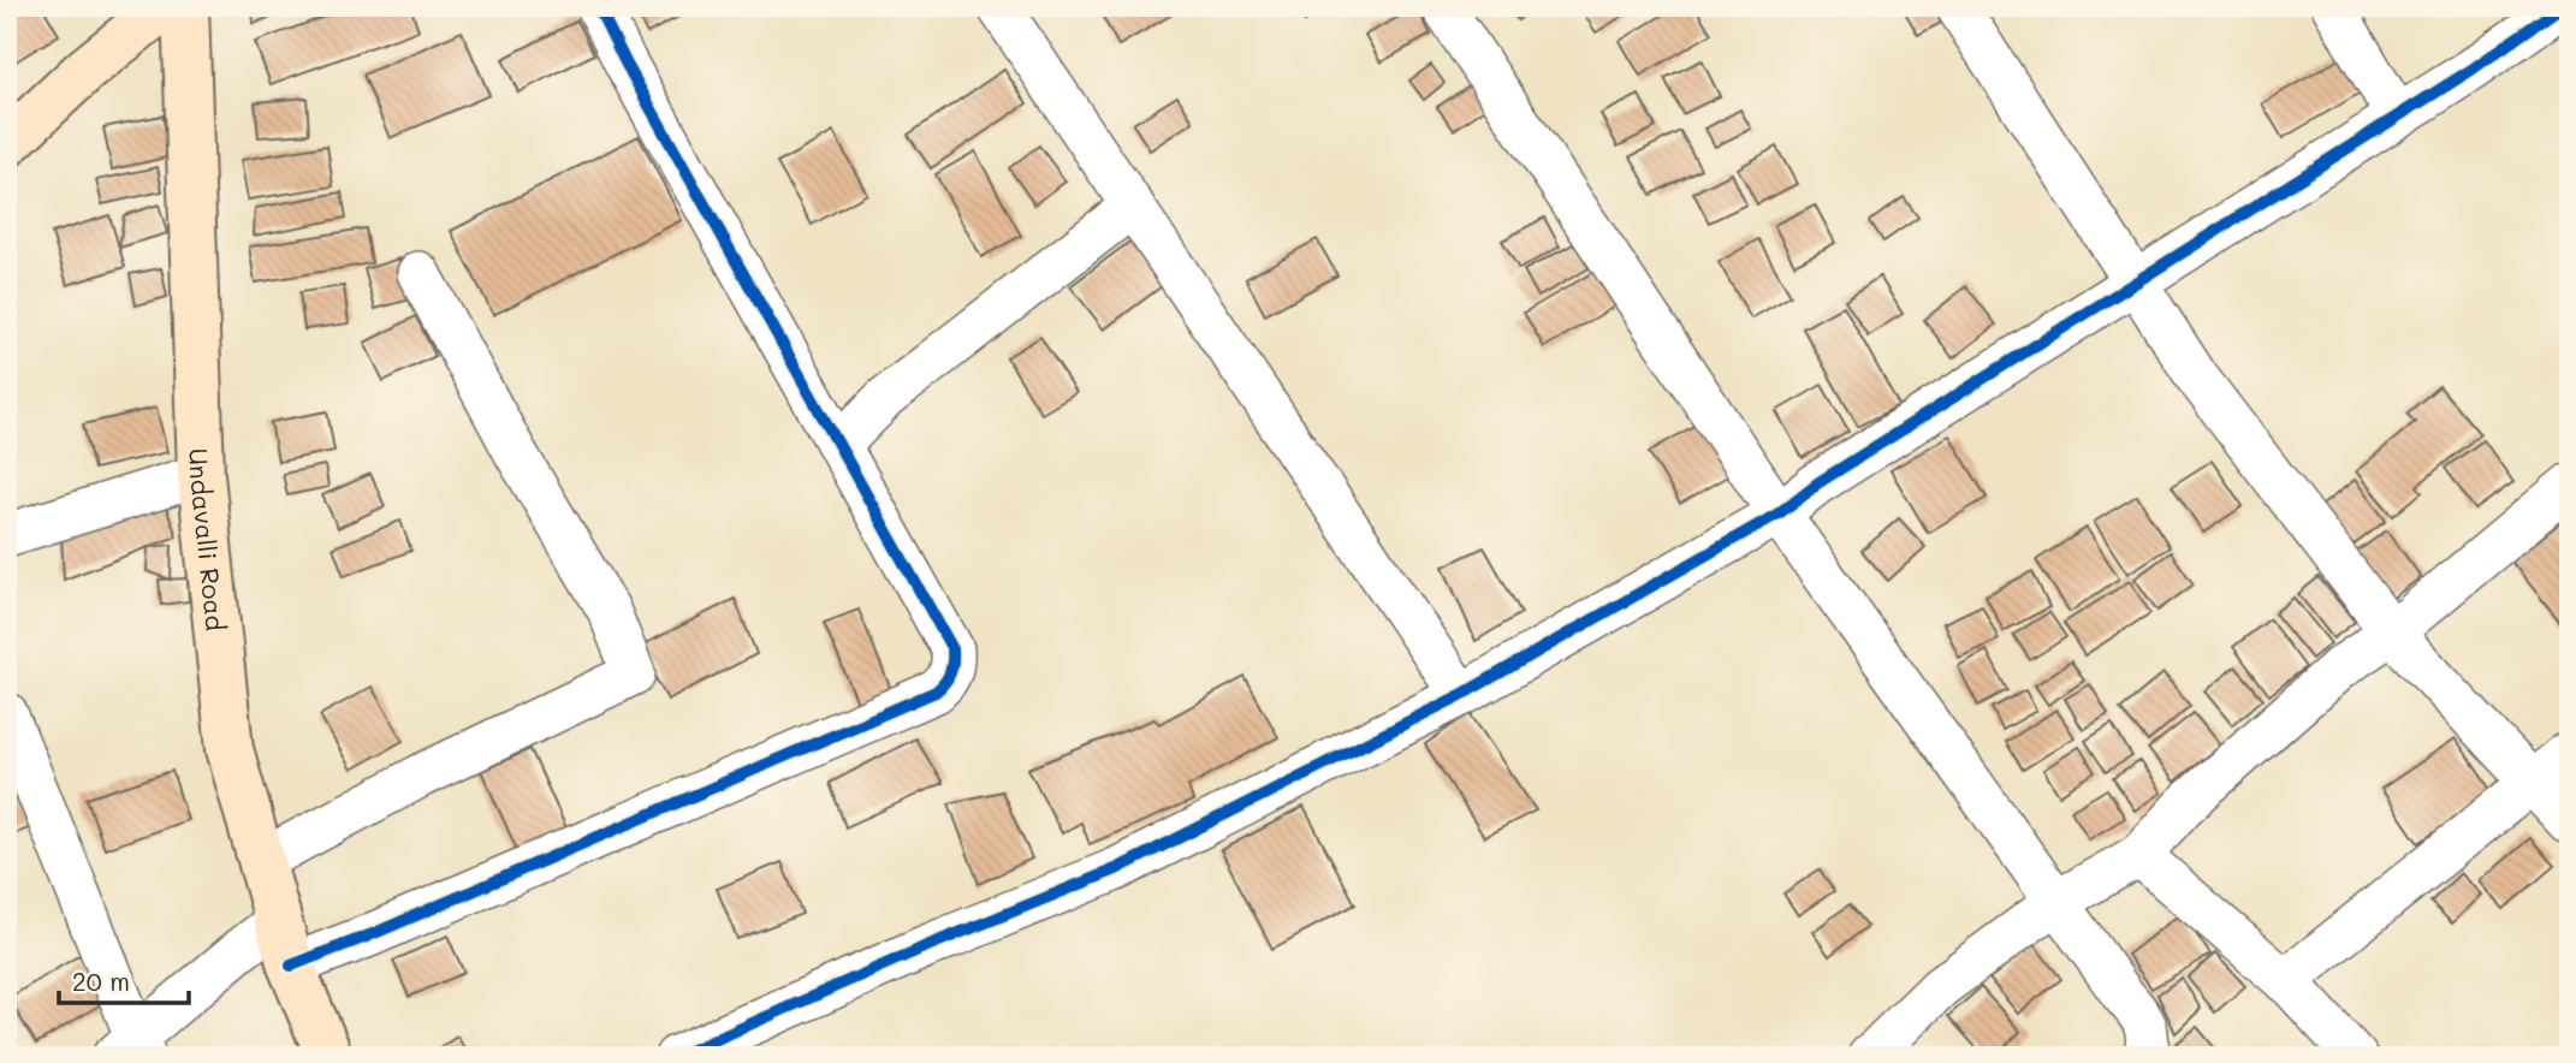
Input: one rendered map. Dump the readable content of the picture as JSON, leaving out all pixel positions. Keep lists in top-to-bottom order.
{
  "streets": {
    "main road": ["Undavalli Road"]
  },
  "scale_bar": "20 m"
}
